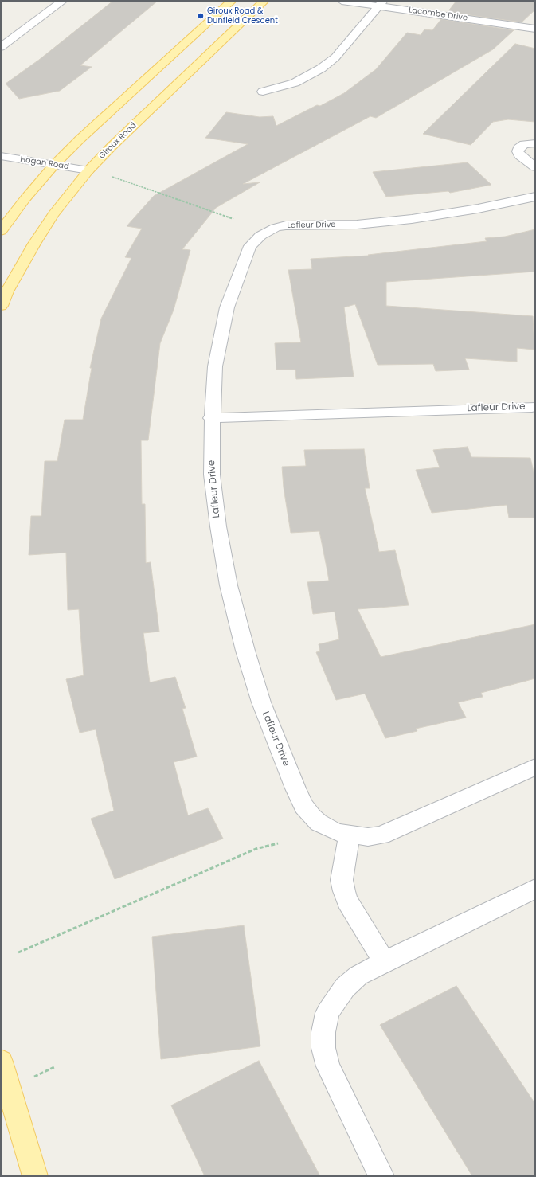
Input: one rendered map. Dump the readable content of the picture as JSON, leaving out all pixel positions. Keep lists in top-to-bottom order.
{
  "streets": {
    "main road": ["Giroux Road"],
    "street": ["Lacombe Drive", "Hogan Road", "Lafleur Drive"]
  },
  "crossings": [
    ["Giroux Road", "Hogan Road"]
  ],
  "places": ["Giroux Road & Dunfield Crescent"]
}
